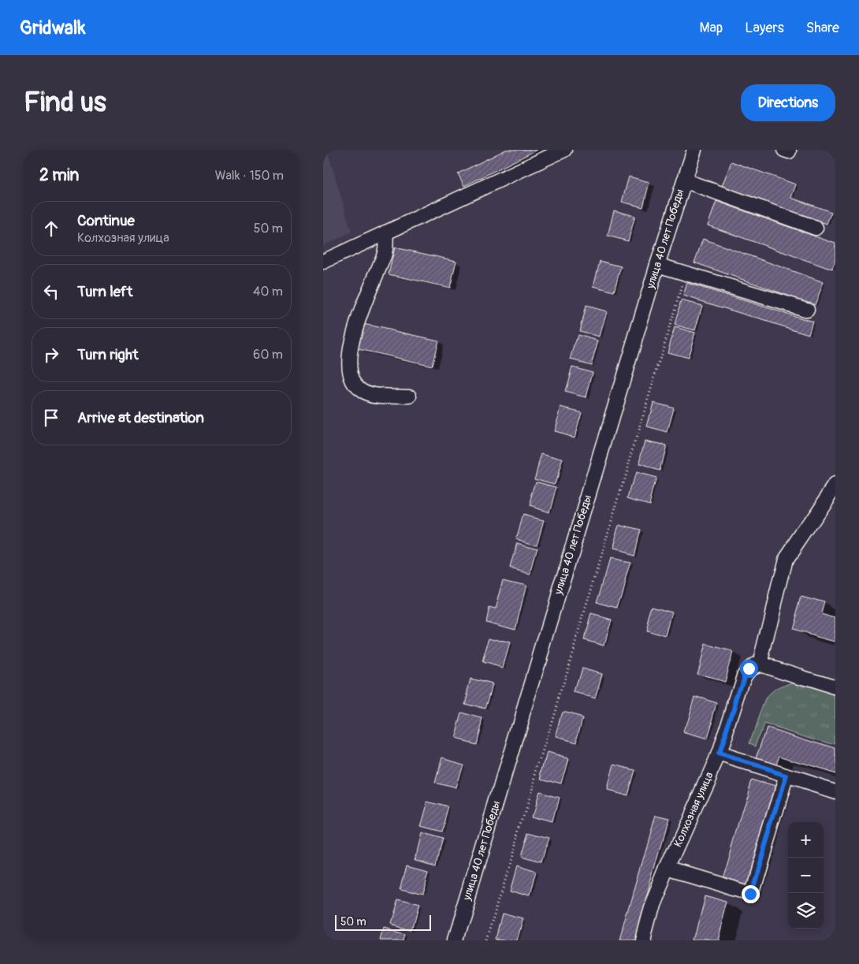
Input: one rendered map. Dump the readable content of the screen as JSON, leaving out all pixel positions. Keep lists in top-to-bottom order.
{
  "streets": {
    "street": ["улица 40 лет Победы", "Колхозная улица"]
  },
  "scale_bar": "50 m",
  "page": {
    "header": "Gridwalk",
    "nav": ["Map", "Layers", "Share"],
    "buttons": "Directions",
    "title": "Find us",
    "heading": ["2 min", "Walk · 150 m"],
    "list": [
      ["Continue", "Колхозная улица", "50 m"],
      ["Turn left", "40 m"],
      ["Turn right", "60 m"],
      "Arrive at destination"
    ],
    "map_buttons": ["+", "−"],
    "scale": "50 m"
  }
}
